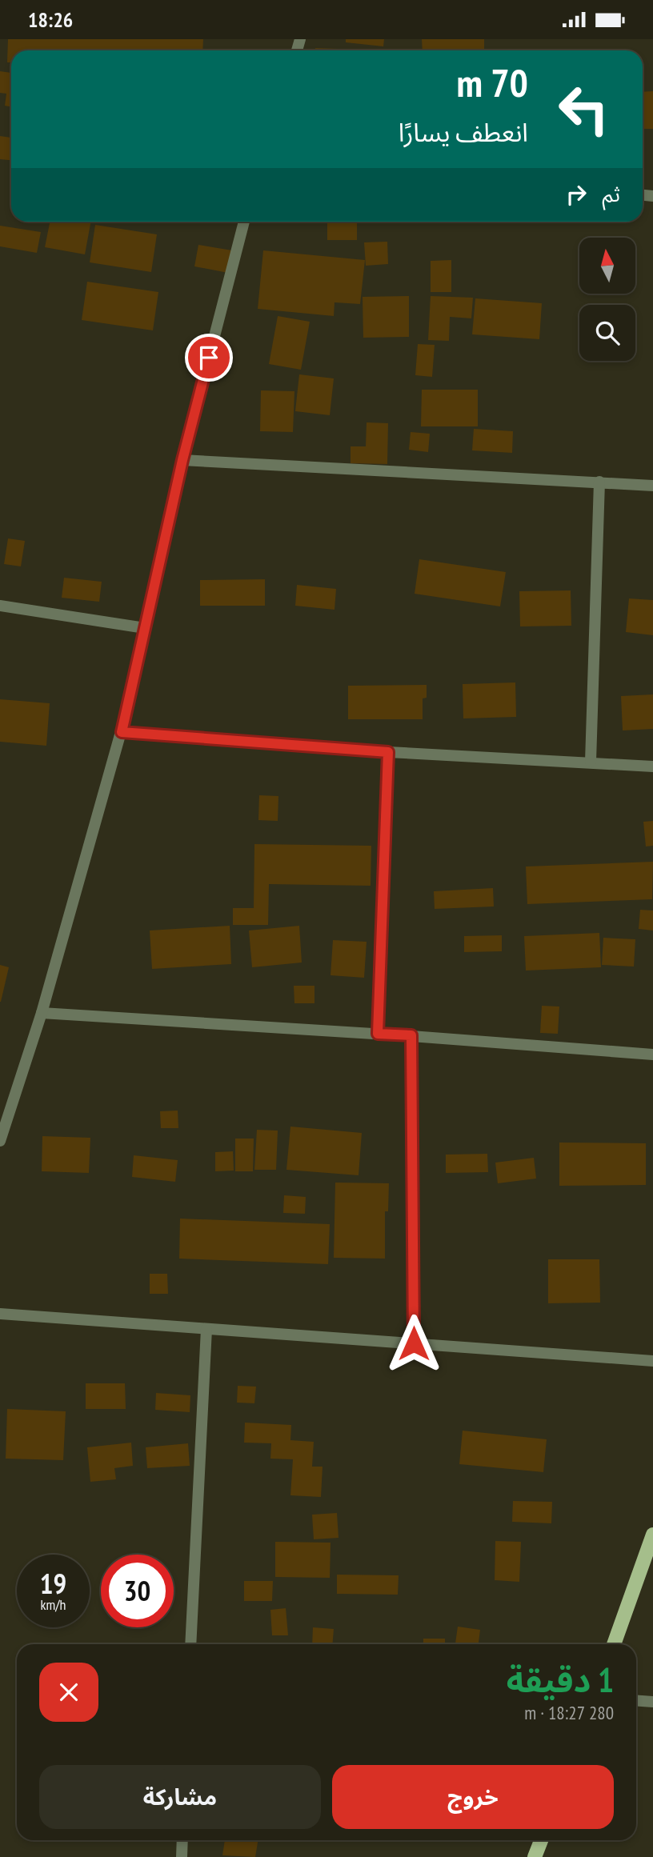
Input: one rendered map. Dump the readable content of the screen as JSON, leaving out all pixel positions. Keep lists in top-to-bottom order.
{
  "north": "top",
  "page": {
    "status": "18:26",
    "turn": ["70 m", "انعطف يسارًا"],
    "then": "ثم",
    "speed": "19 km/h",
    "limit": "30",
    "heading": ["1 دقيقة", "280 m · 18:27"],
    "buttons": ["خروج", "مشاركة"]
  }
}
